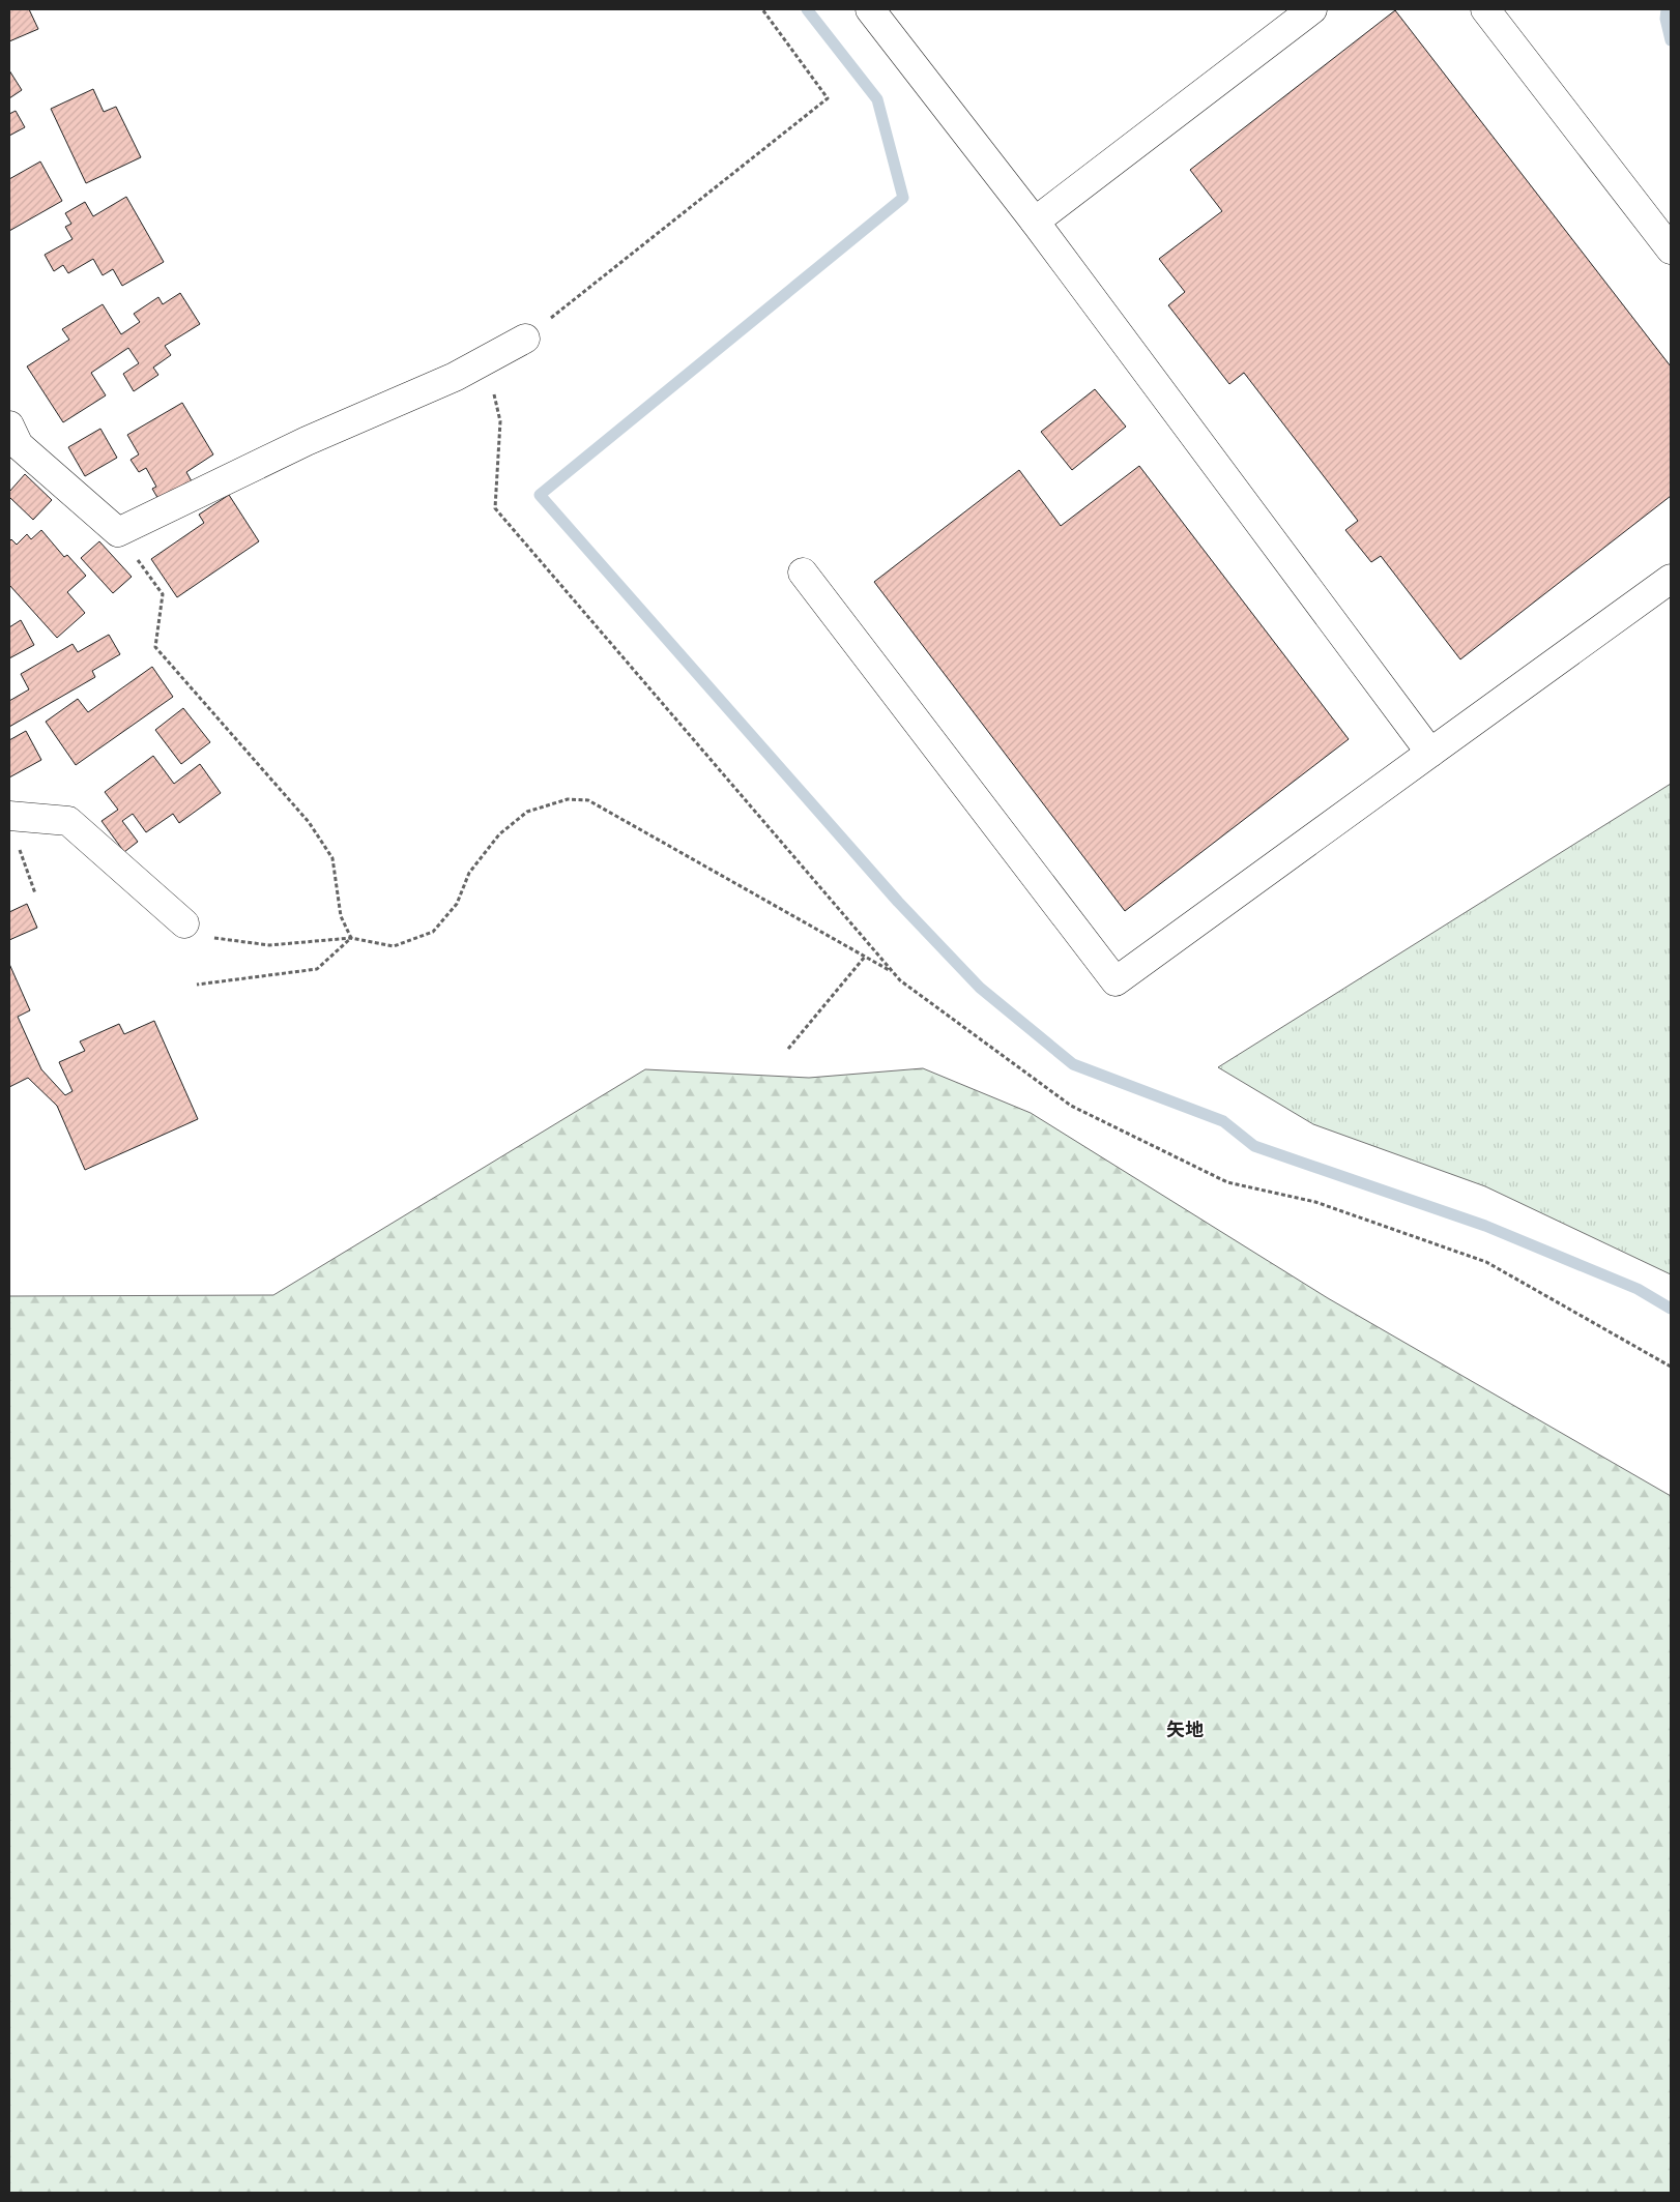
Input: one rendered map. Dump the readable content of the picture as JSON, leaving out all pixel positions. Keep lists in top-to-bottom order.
{
  "districts": ["矢地"]
}
